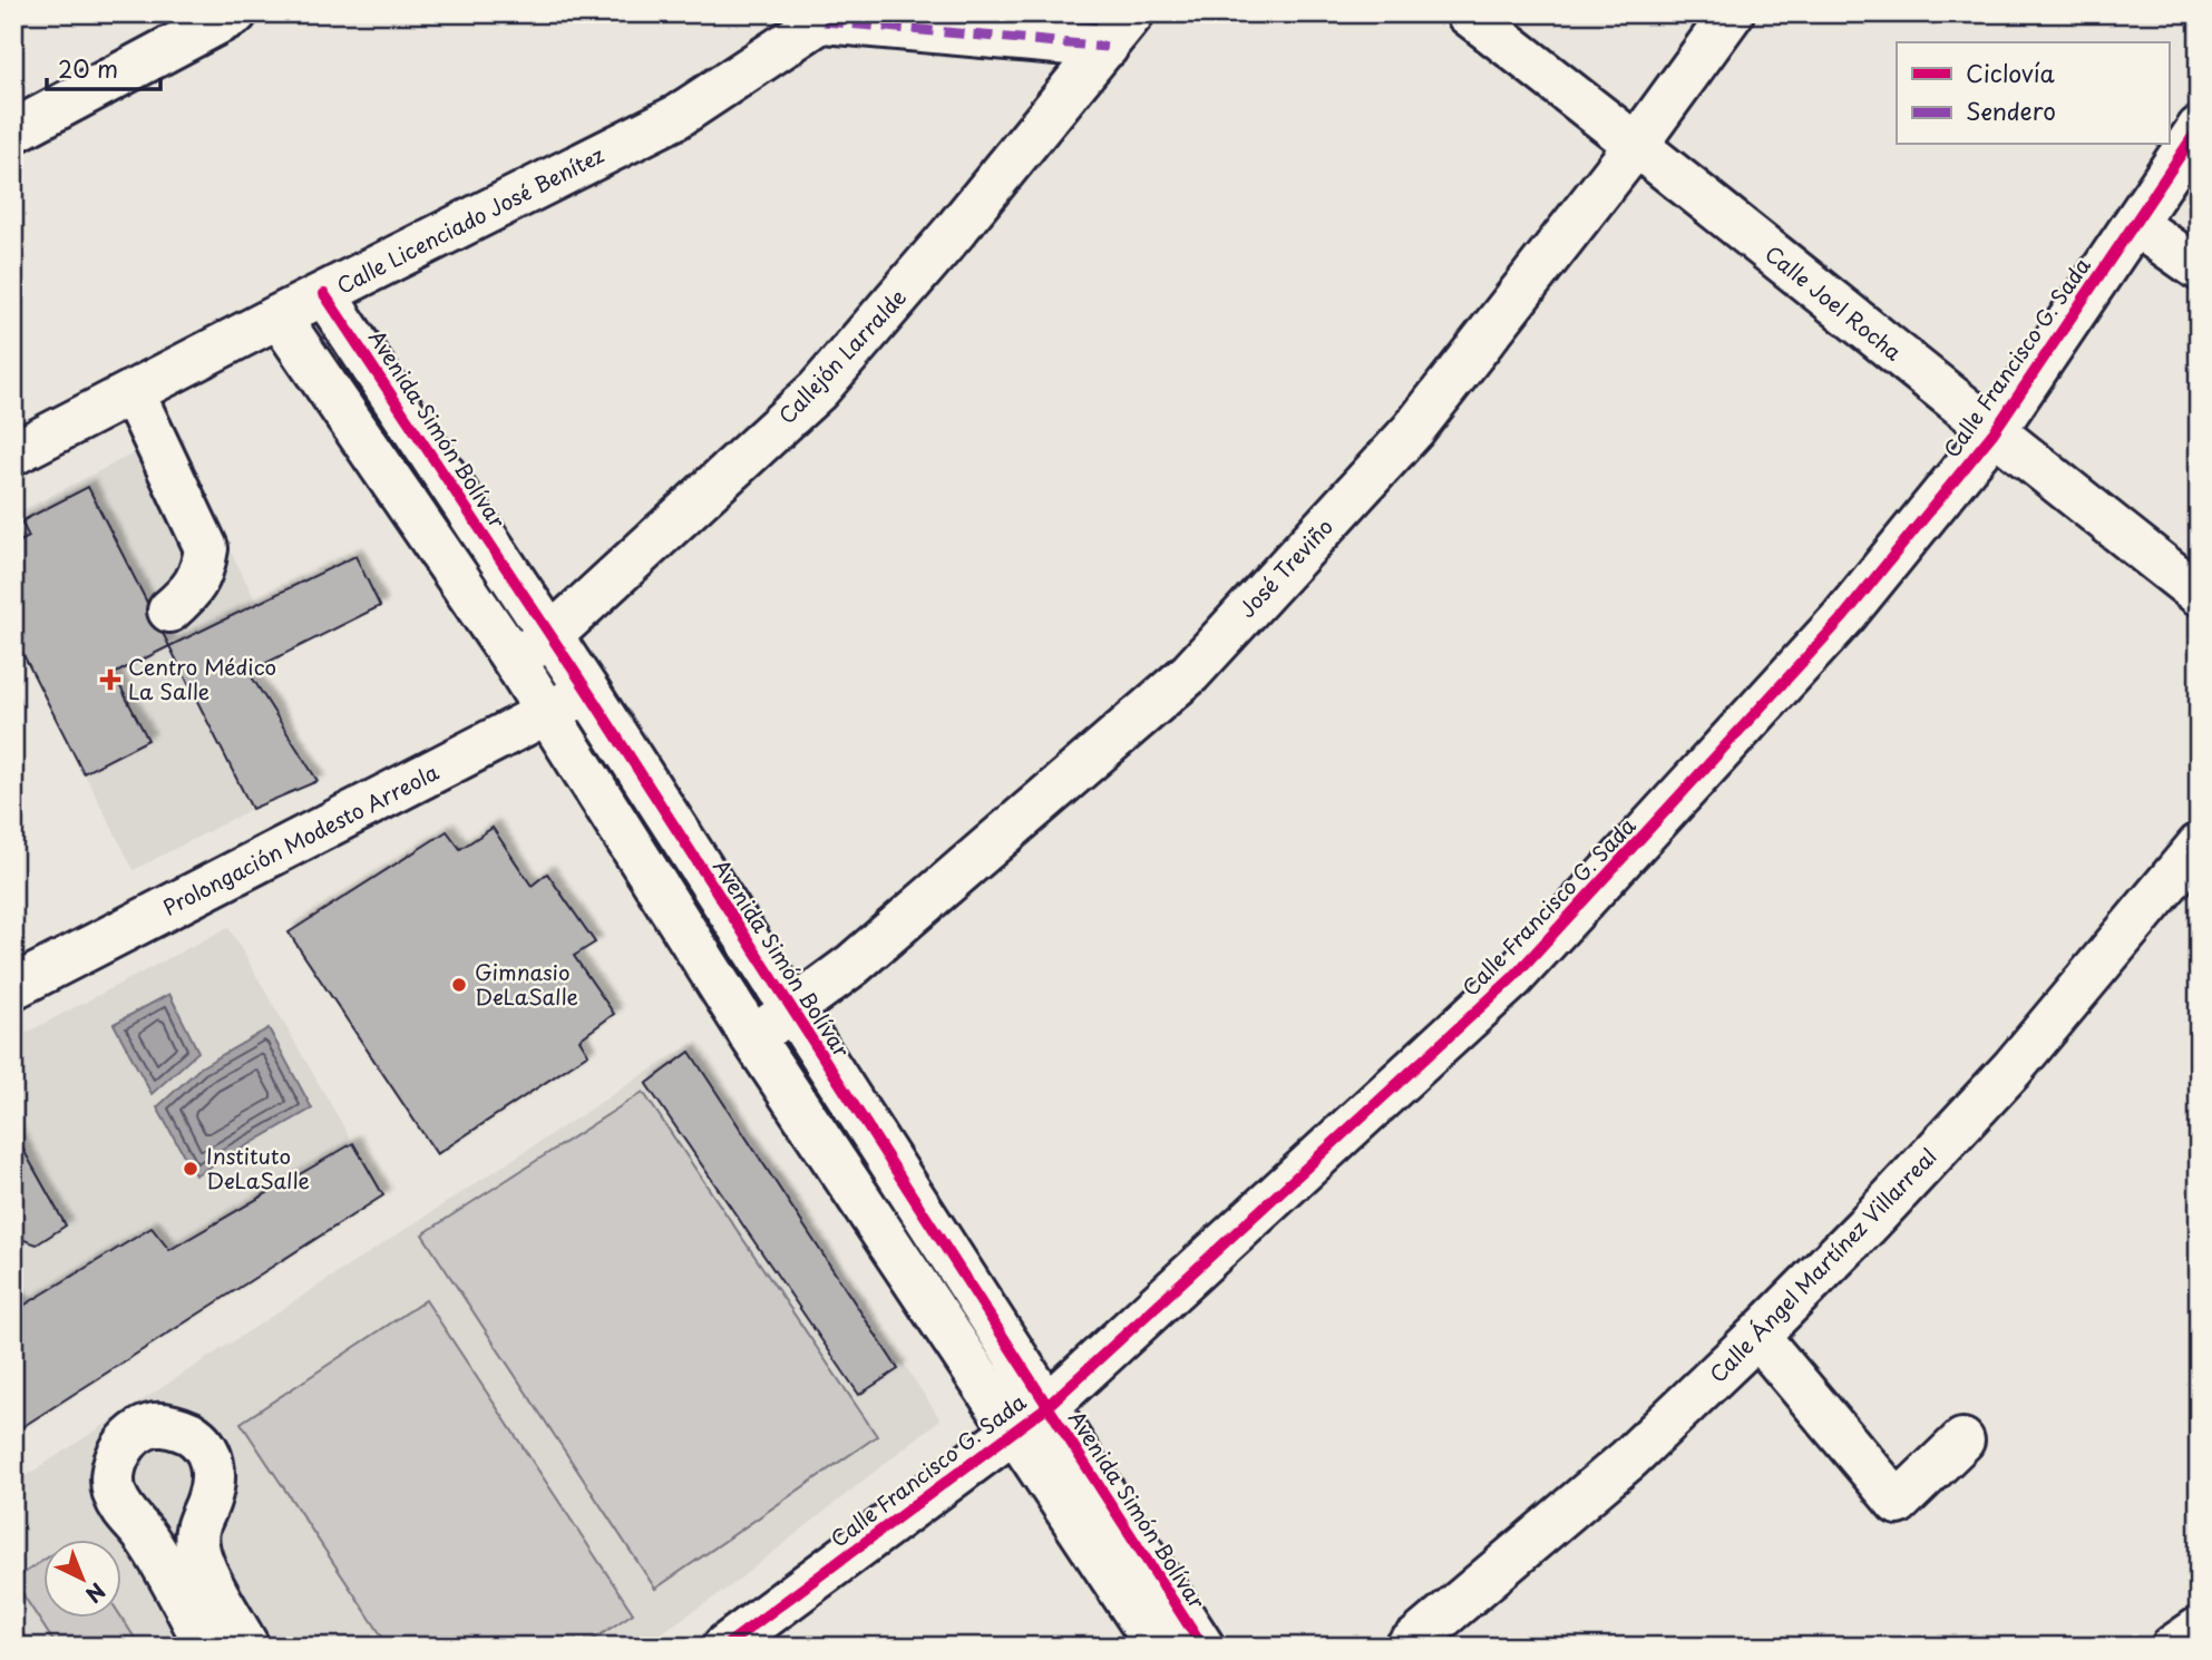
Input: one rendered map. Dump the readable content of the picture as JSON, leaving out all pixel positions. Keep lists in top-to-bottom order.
{
  "streets": {
    "street": [
      "Calle Licenciado José Benítez",
      "Calle Joel Rocha",
      "Callejón Larralde",
      "Calle Francisco G. Sada",
      "Avenida Simón Bolívar",
      "José Treviño",
      "Prolongación Modesto Arreola",
      "Calle Ángel Martínez Villarreal"
    ]
  },
  "crossings": [
    ["Calle Licenciado José Benítez", "Avenida Simón Bolívar"],
    ["Calle Joel Rocha", "Calle Francisco G. Sada"],
    ["Calle Joel Rocha", "José Treviño"],
    ["Callejón Larralde", "Avenida Simón Bolívar"],
    ["Calle Francisco G. Sada", "Avenida Simón Bolívar"],
    ["Avenida Simón Bolívar", "José Treviño"],
    ["Avenida Simón Bolívar", "Prolongación Modesto Arreola"]
  ],
  "places": {
    "health": ["Centro Médico La Salle"],
    "other": ["Gimnasio DeLaSalle", "Instituto DeLaSalle"]
  },
  "legend": ["Ciclovía", "Sendero"],
  "scale_bar": "20 m",
  "north": "bottom right"
}
